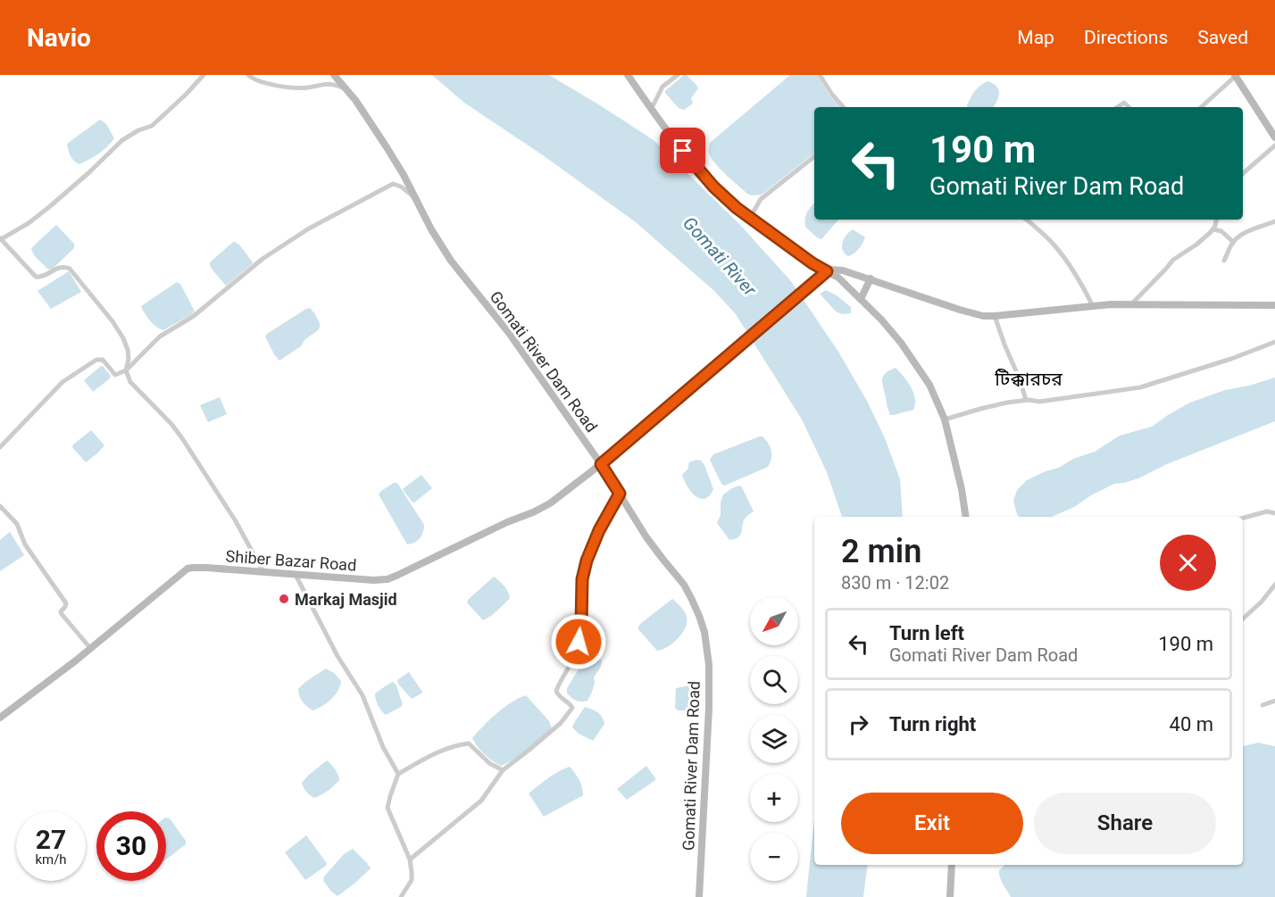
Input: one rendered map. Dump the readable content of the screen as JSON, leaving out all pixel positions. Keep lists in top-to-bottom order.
{
  "streets": {
    "street": ["Gomati River Dam Road", "Shiber Bazar Road"]
  },
  "crossings": [
    ["Gomati River Dam Road", "Shiber Bazar Road"]
  ],
  "districts": ["টিক্কারচর"],
  "water": ["Gomati River"],
  "places": ["Markaj Masjid"],
  "north": "bottom left",
  "page": {
    "header": "Navio",
    "nav": ["Map", "Directions", "Saved"],
    "turn": ["190 m", "Gomati River Dam Road"],
    "heading": ["2 min", "830 m · 12:02"],
    "map_buttons": ["+", "−"],
    "list": [
      {
        "name": "Turn left",
        "note": "Gomati River Dam Road",
        "value": "190 m"
      },
      {
        "name": "Turn right",
        "value": "40 m"
      }
    ],
    "buttons": ["Exit", "Share"],
    "speed": "27 km/h",
    "limit": "30"
  }
}
